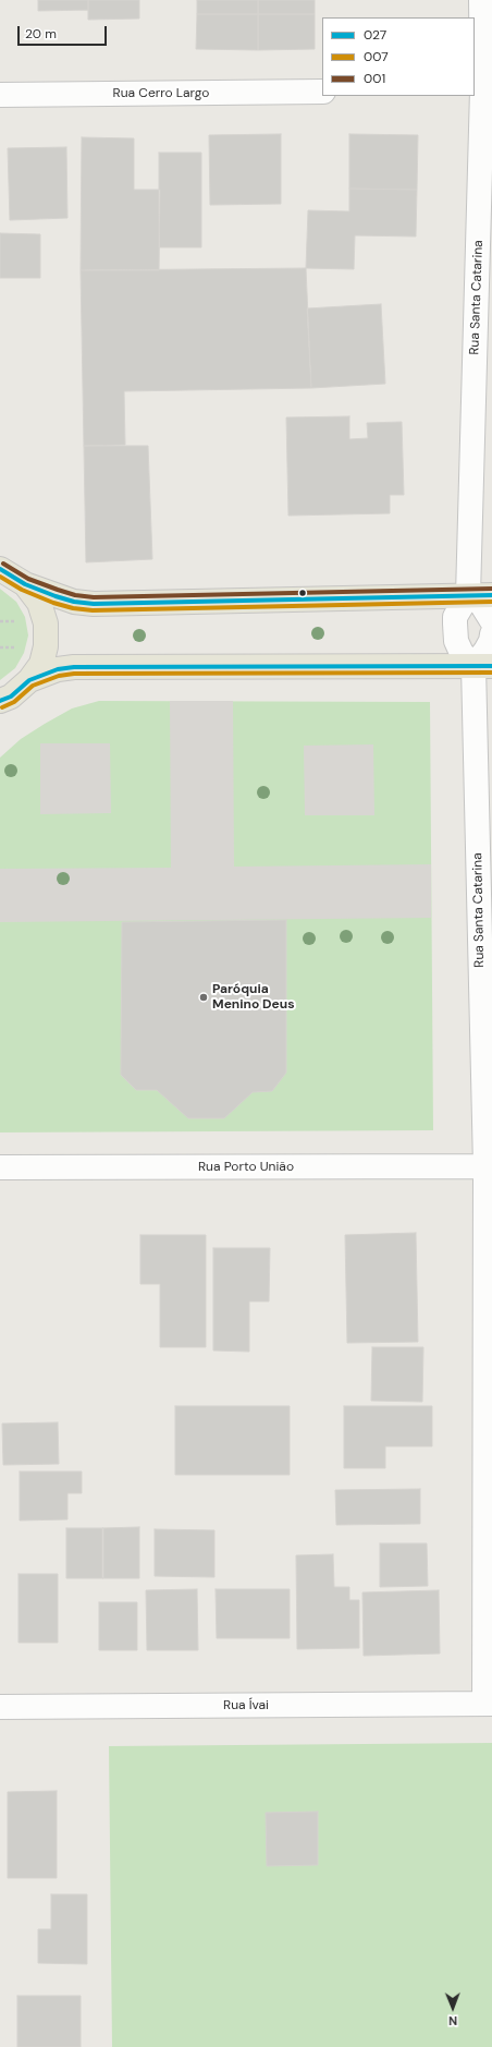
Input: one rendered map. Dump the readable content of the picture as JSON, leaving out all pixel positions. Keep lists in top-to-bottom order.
{
  "streets": {
    "street": [
      "Rua Cerro Largo",
      "Rua Santa Catarina",
      "Rua Porto União",
      "Rua Ívai"
    ]
  },
  "crossings": [
    ["Rua Santa Catarina", "Rua Porto União"],
    ["Rua Santa Catarina", "Rua Ívai"]
  ],
  "places": ["Paróquia Menino Deus"],
  "lines": ["transit line 001", "transit line 027", "transit line 007"],
  "legend": ["027", "007", "001"],
  "scale_bar": "20 m",
  "north": "bottom"
}
